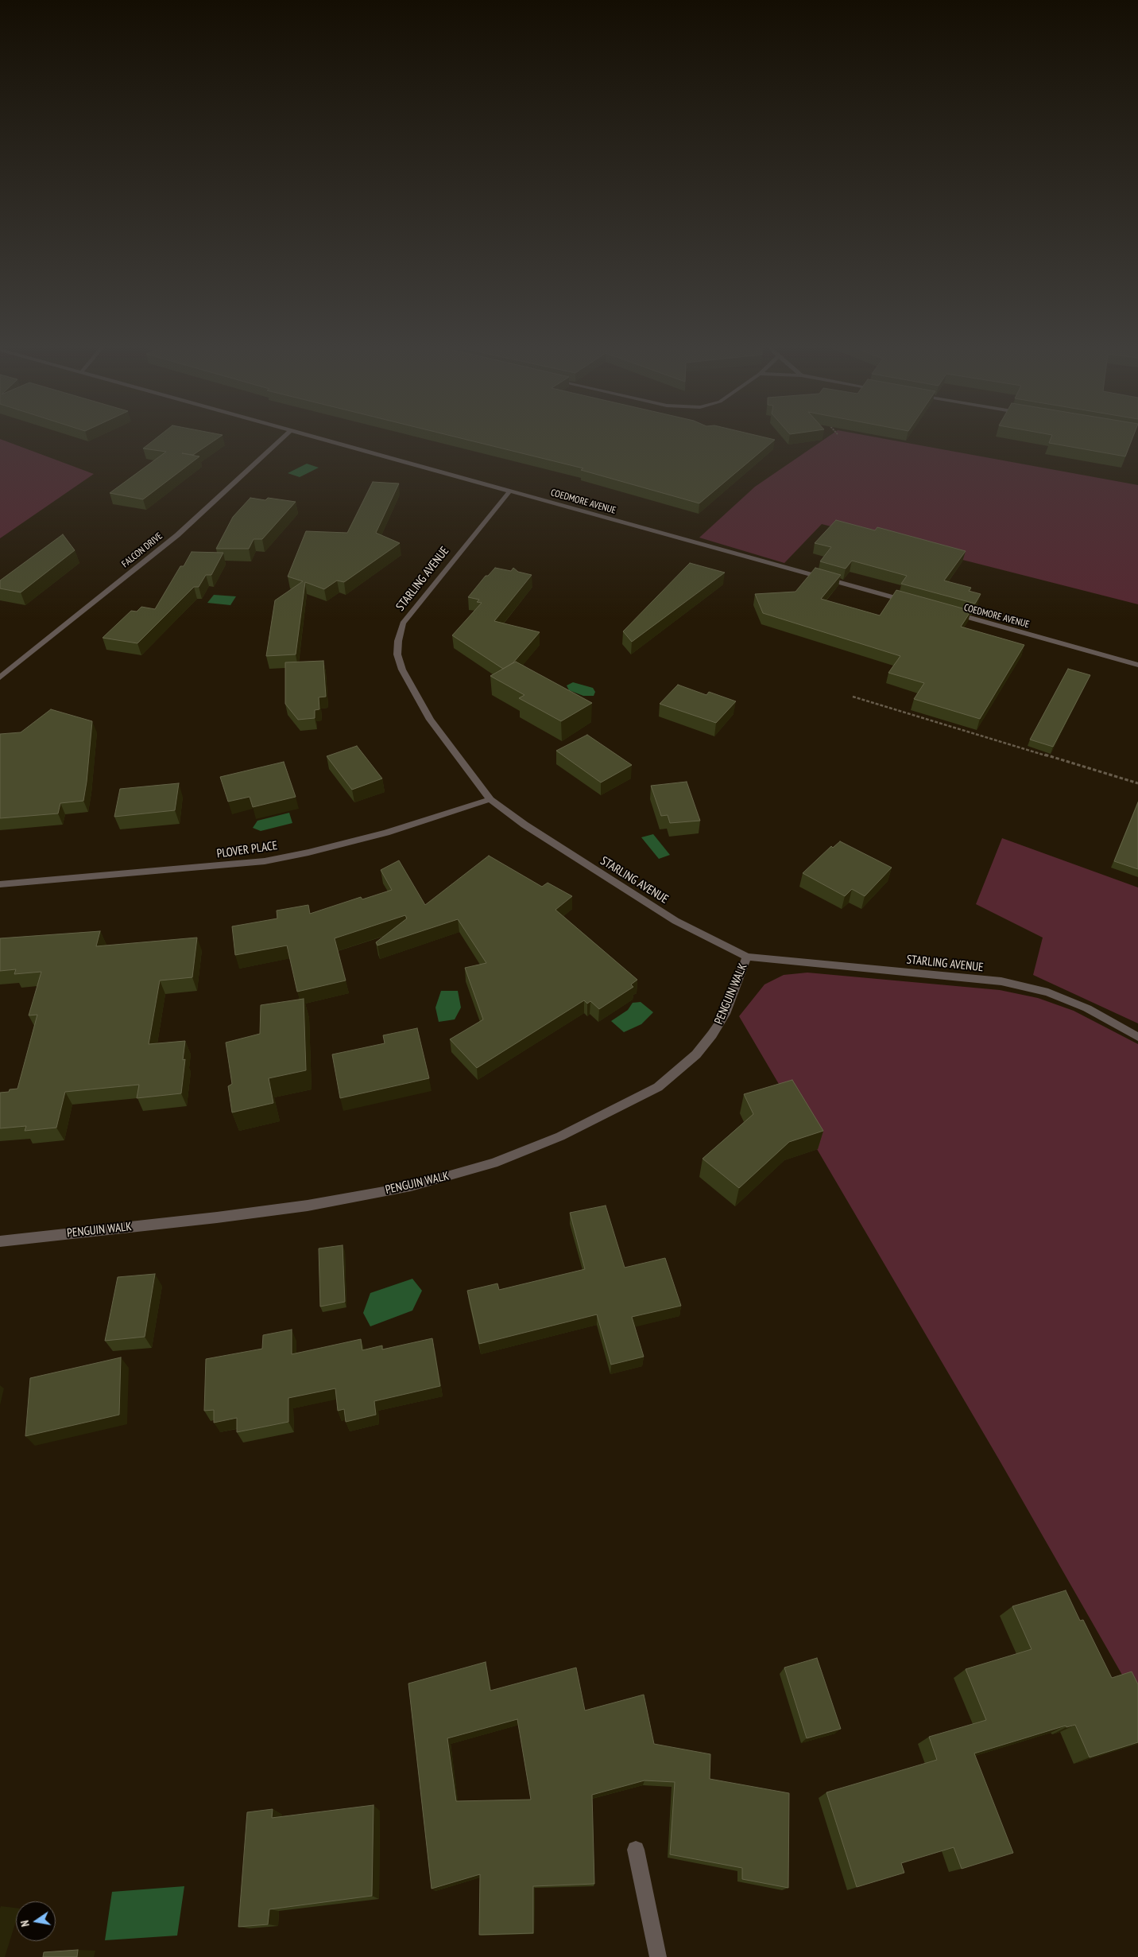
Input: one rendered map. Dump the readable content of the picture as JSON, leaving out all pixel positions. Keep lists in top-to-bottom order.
{
  "streets": {
    "street": [
      "COEDMORE AVENUE",
      "FALCON DRIVE",
      "STARLING AVENUE",
      "PLOVER PLACE",
      "PENGUIN WALK"
    ]
  },
  "crossings": [
    ["COEDMORE AVENUE", "STARLING AVENUE"],
    ["STARLING AVENUE", "PLOVER PLACE"],
    ["STARLING AVENUE", "PENGUIN WALK"]
  ],
  "north": "left"
}
